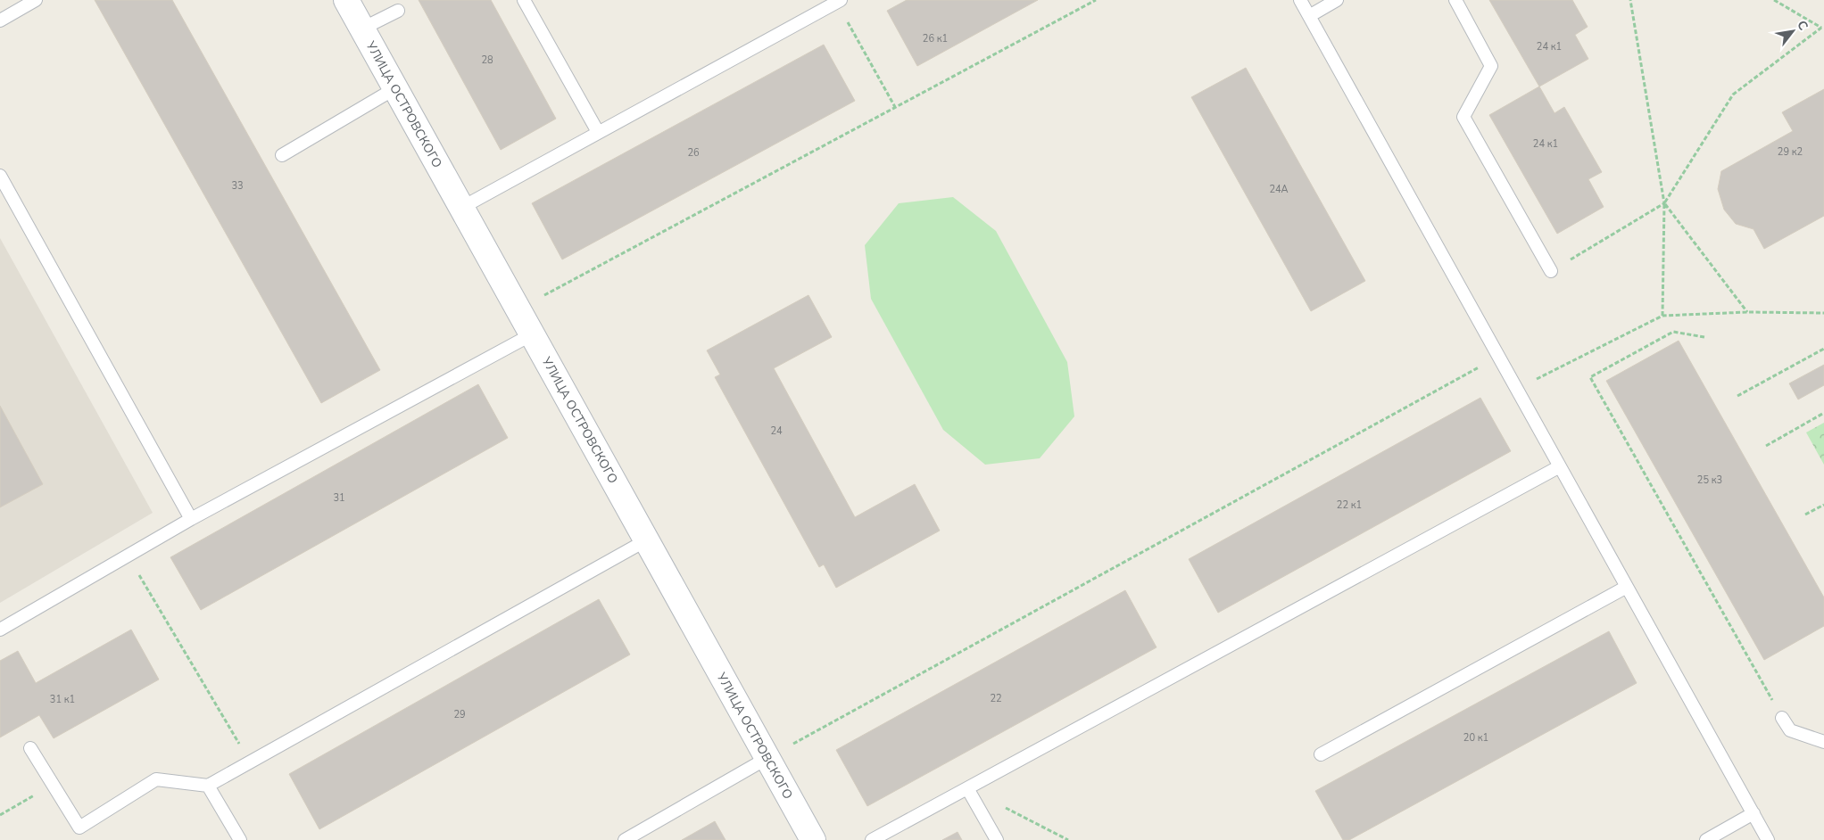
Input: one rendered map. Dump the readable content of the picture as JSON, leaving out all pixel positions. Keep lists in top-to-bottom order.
{
  "streets": {
    "street": ["УЛИЦА ОСТРОВСКОГО"]
  },
  "house_numbers": [
    "26 к1",
    "24 к1",
    "28",
    "24 к1",
    "29 к2",
    "26",
    "33",
    "24А",
    "24",
    "25 к3",
    "31",
    "22 к1",
    "22",
    "31 к1",
    "29",
    "20 к1"
  ],
  "north": "top right"
}
